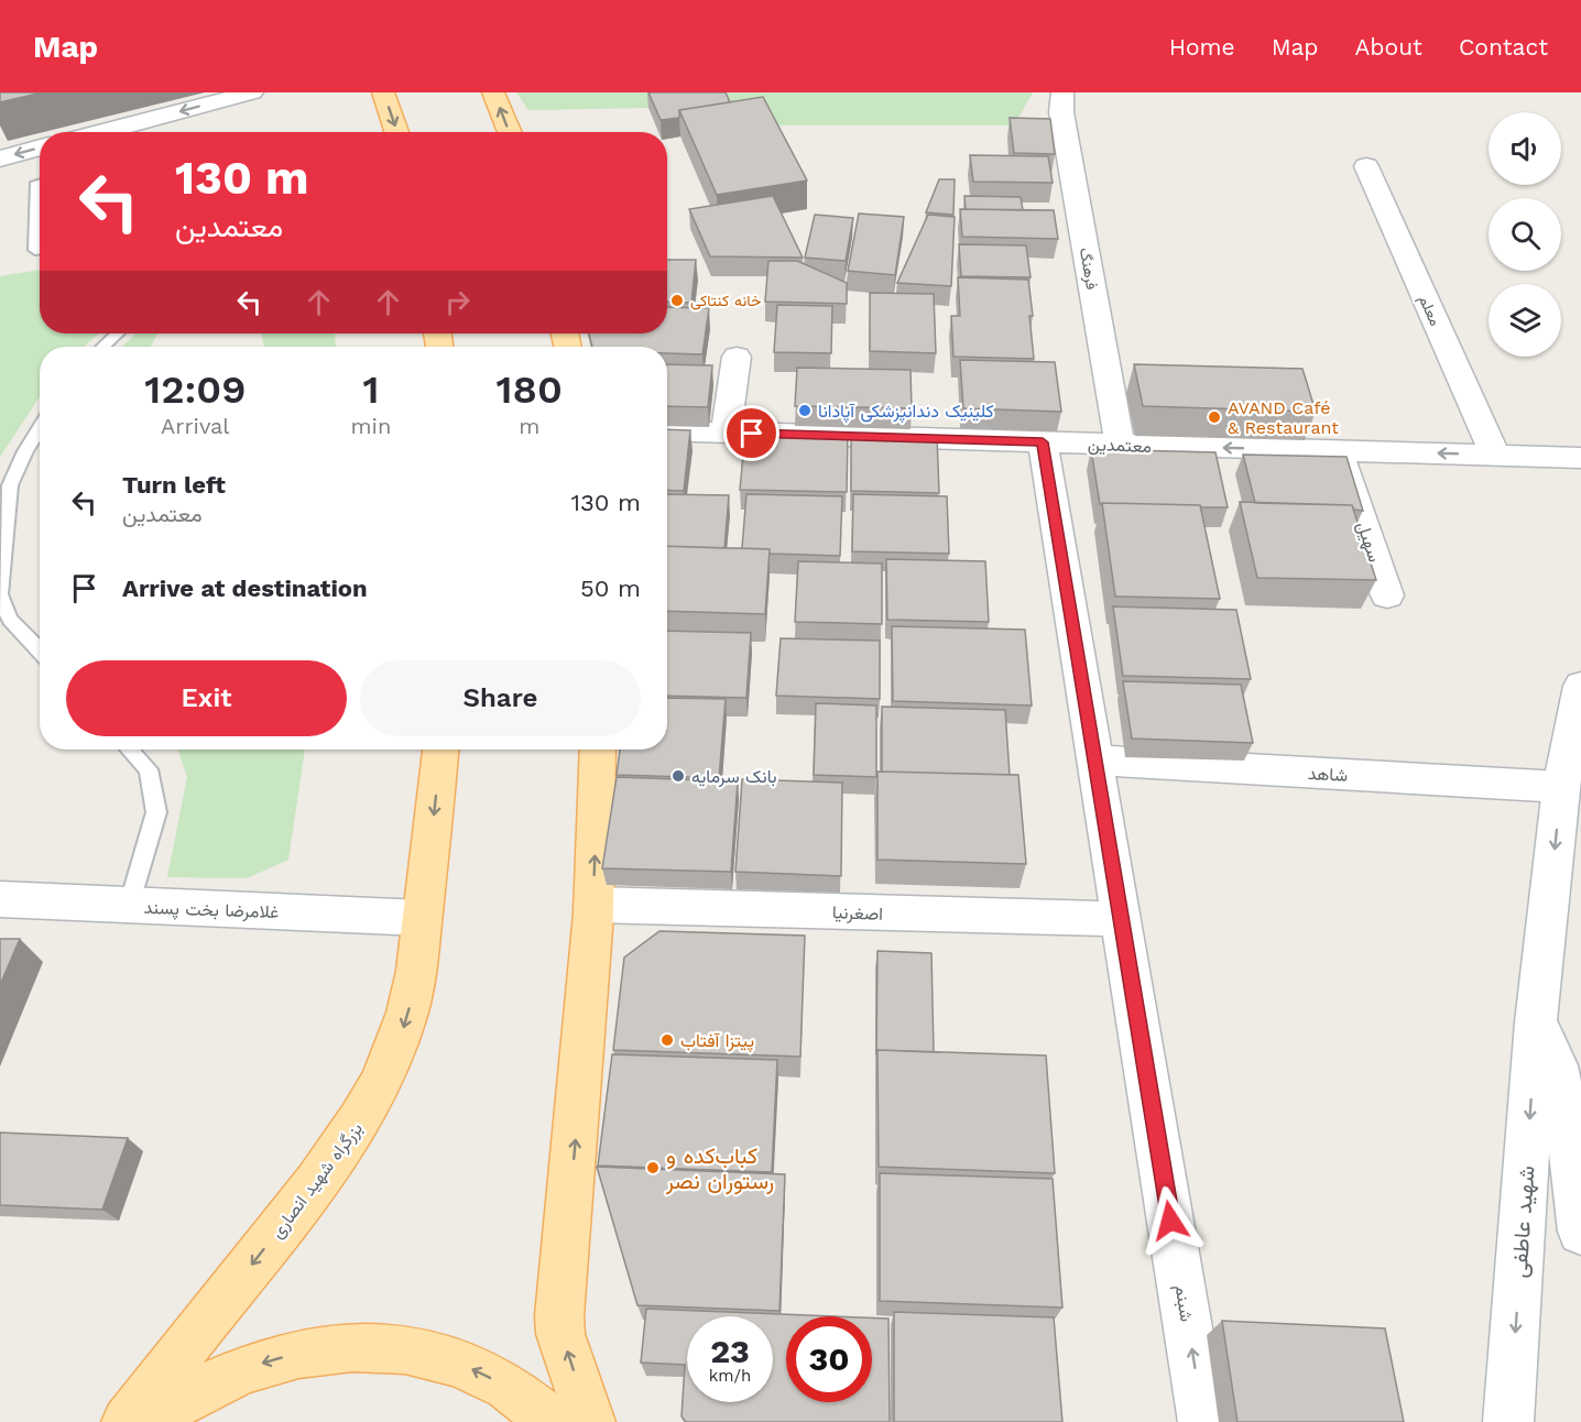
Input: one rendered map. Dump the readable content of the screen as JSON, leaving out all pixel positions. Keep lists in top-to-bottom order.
{
  "streets": {
    "main road": ["بزرگراه شهید انصاری"],
    "street": [
      "فرهنگ",
      "معلم",
      "معتمدین",
      "سهیل",
      "شاهد",
      "غلامرضا بخت پسند",
      "اصغرنیا",
      "شهید عاطفی",
      "شبنم"
    ]
  },
  "crossings": [
    ["فرهنگ", "معتمدین"],
    ["معلم", "معتمدین"],
    ["معتمدین", "سهیل"],
    ["معتمدین", "شبنم"],
    ["شاهد", "شهید عاطفی"],
    ["شاهد", "شبنم"],
    ["غلامرضا بخت پسند", "بزرگراه شهید انصاری"],
    ["اصغرنیا", "شبنم"]
  ],
  "one_way": ["معتمدین", "بزرگراه شهید انصاری", "شبنم"],
  "places": [
    "خانه کنتاکی",
    "کلینیک دندانپزشکی آپادانا",
    "AVAND Café & Restaurant",
    "بانک سرمایه",
    "پیتزا آفتاب",
    "کباب‌کده و رستوران نصر"
  ],
  "page": {
    "header": "Map",
    "nav": [
      "Home",
      "Map",
      "About",
      "Contact"
    ],
    "turn": ["130 m", "معتمدین"],
    "eta": [
      "12:09",
      "Arrival",
      "1",
      "min",
      "180",
      "m"
    ],
    "list": [
      {
        "name": "Turn left",
        "note": "معتمدین",
        "value": "130 m"
      },
      {
        "name": "Arrive at destination",
        "value": "50 m"
      }
    ],
    "buttons": ["Exit", "Share"],
    "speed": "23 km/h",
    "limit": "30"
  }
}
